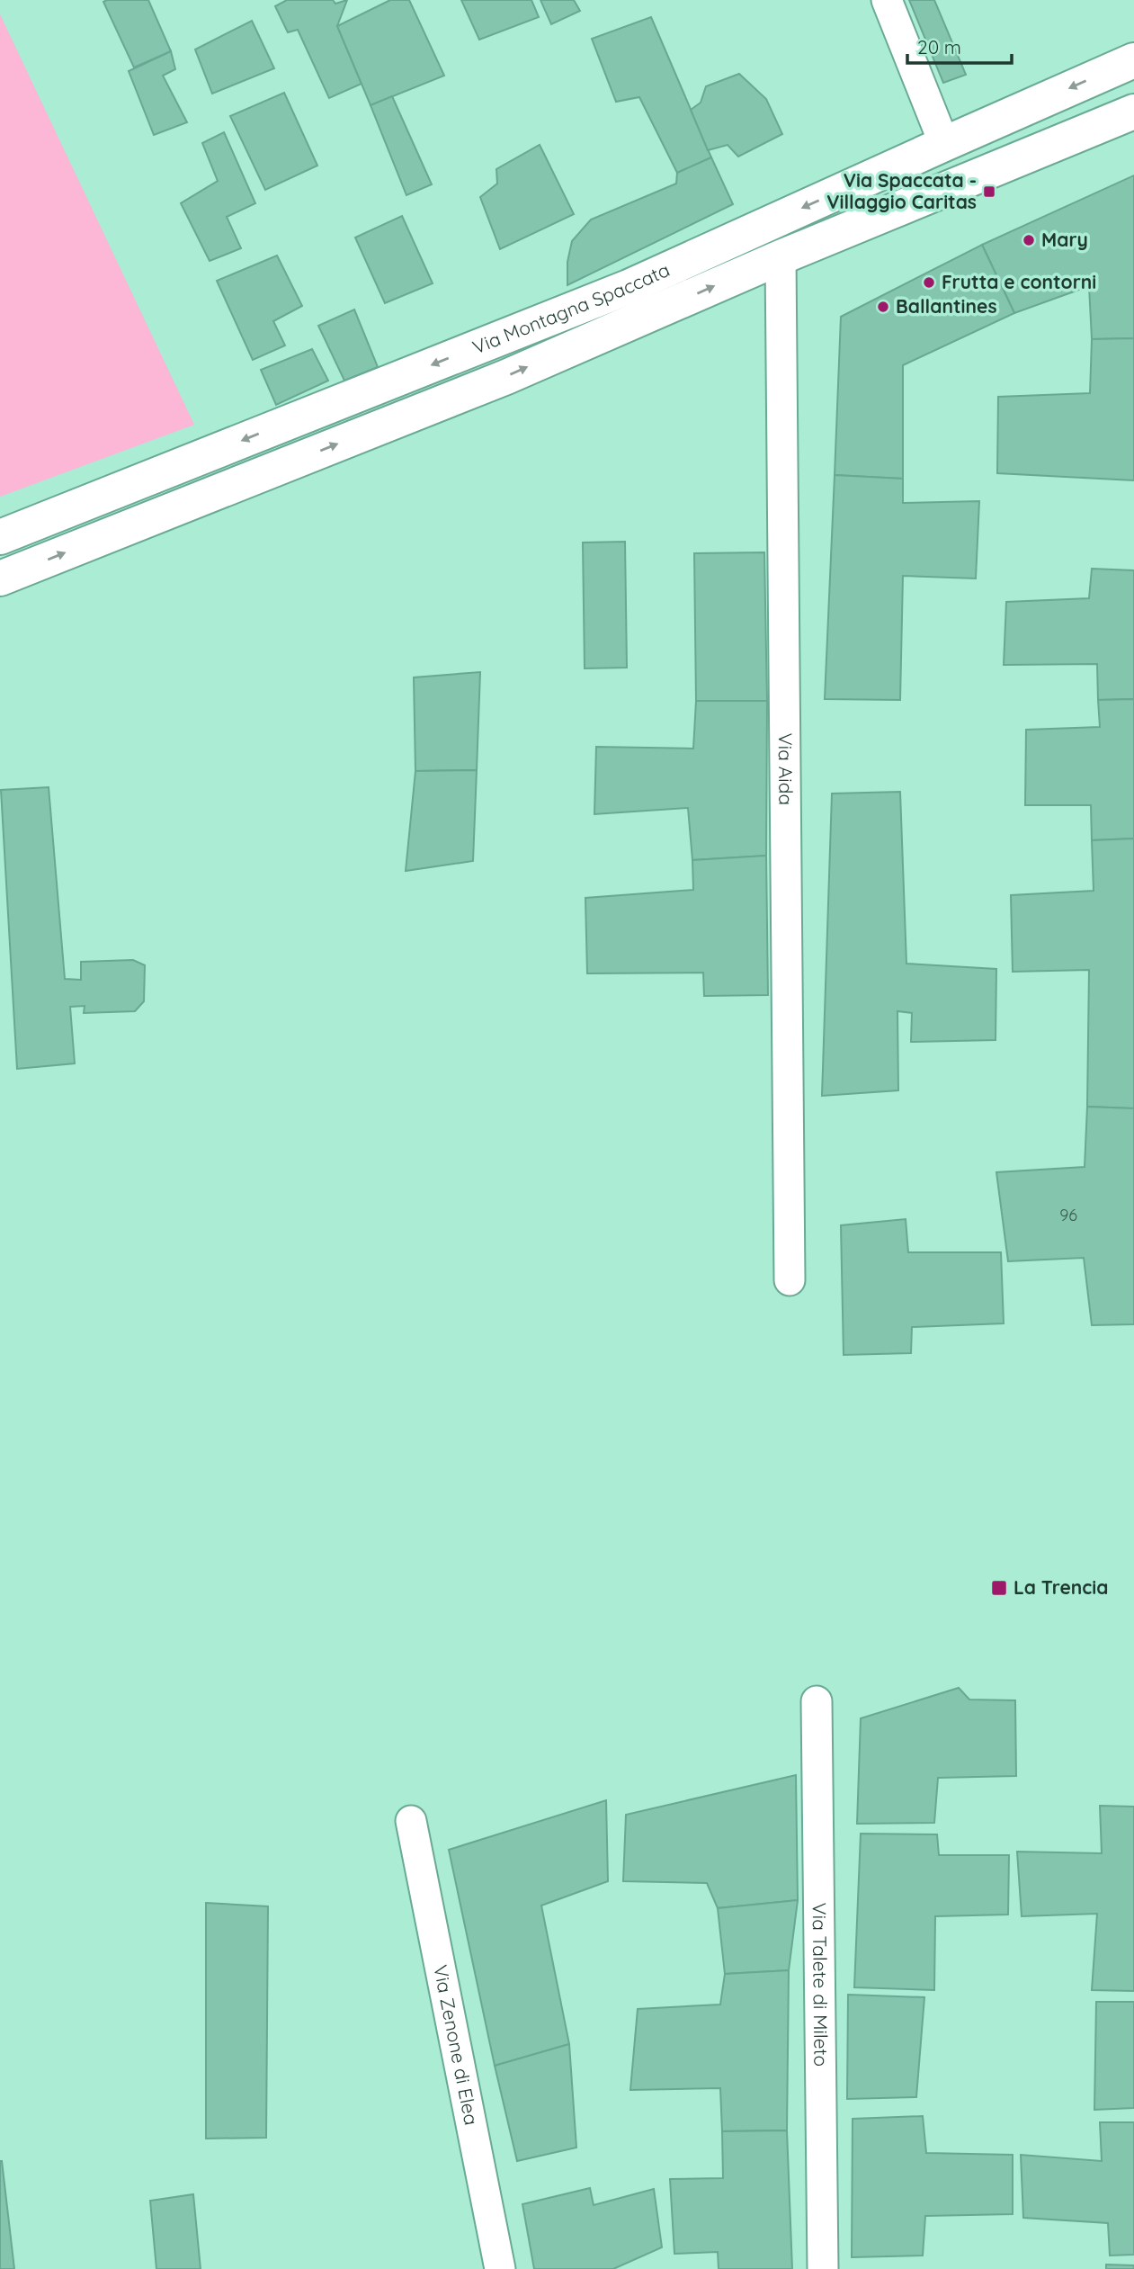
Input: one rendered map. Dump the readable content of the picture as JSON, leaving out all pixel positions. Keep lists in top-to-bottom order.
{
  "streets": {
    "main road": ["Via Montagna Spaccata"],
    "street": ["Via Aida", "Via Talete di Mileto", "Via Zenone di Elea"]
  },
  "crossings": [
    ["Via Montagna Spaccata", "Via Aida"]
  ],
  "places": {
    "transit": ["Via Spaccata - Villaggio Caritas", "La Trencia"],
    "other": ["Mary", "Frutta e contorni", "Ballantines"]
  },
  "house_numbers": ["96"],
  "scale_bar": "20 m"
}
